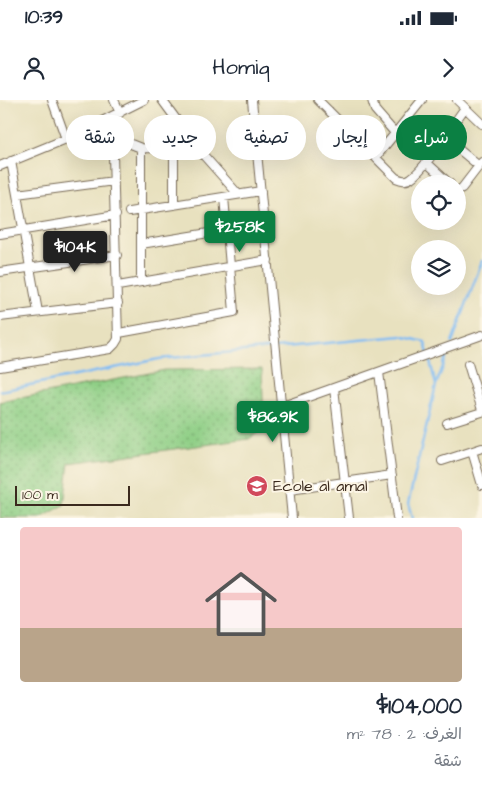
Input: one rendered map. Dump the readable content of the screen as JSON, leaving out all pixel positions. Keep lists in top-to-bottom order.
{
  "places": {
    "school or university": ["Ecole al amal"]
  },
  "scale_bar": "100 m",
  "page": {
    "status": "10:39",
    "header": "Homiq",
    "chip": [
      "شراء",
      "إيجار",
      "تصفية",
      "جديد",
      "شقة"
    ],
    "price": ["$258K", "$104K", "$86.9K"],
    "scale": "100 m",
    "list": [
      {
        "name": "$104,000",
        "note": "الغرف: 2 · 78 m² · شقة"
      }
    ]
  }
}
